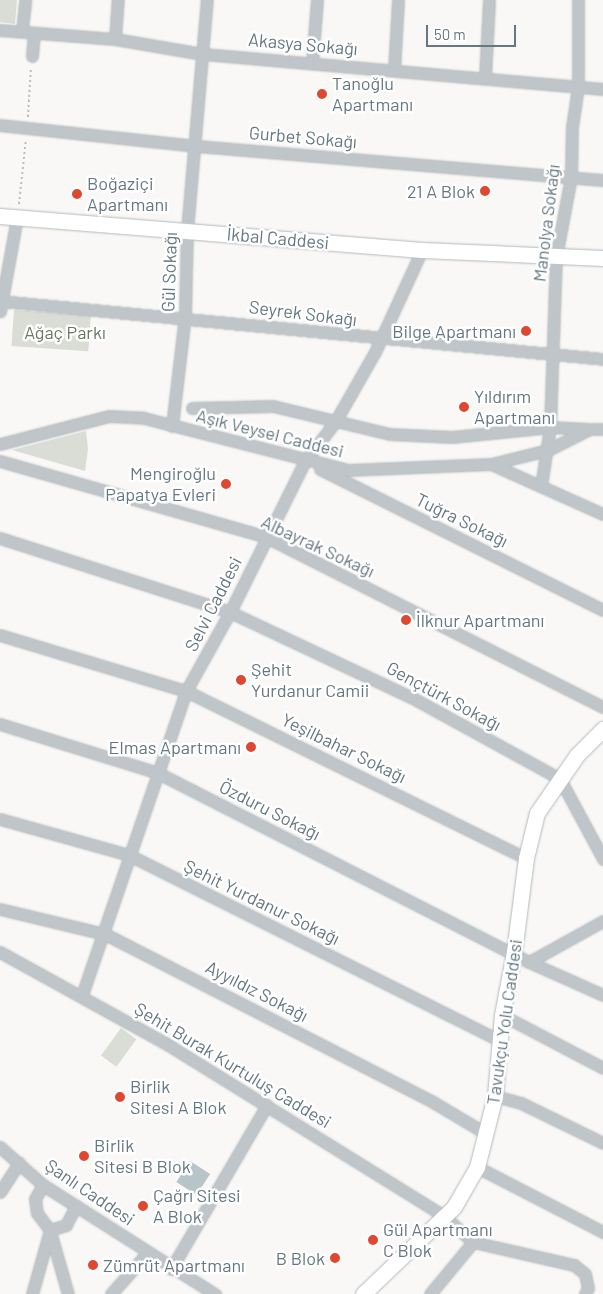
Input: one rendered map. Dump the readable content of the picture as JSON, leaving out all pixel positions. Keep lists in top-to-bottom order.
{
  "streets": {
    "main road": ["İkbal Caddesi", "Tavukçu Yolu Caddesi"],
    "street": [
      "Akasya Sokağı",
      "Gurbet Sokağı",
      "Manolya Sokağı",
      "Gül Sokağı",
      "Seyrek Sokağı",
      "Aşık Veysel Caddesi",
      "Tuğra Sokağı",
      "Albayrak Sokağı",
      "Selvi Caddesi",
      "Gençtürk Sokağı",
      "Yeşilbahar Sokağı",
      "Özduru Sokağı",
      "Şehit Yurdanur Sokağı",
      "Ayyıldız Sokağı",
      "Şehit Burak Kurtuluş Caddesi",
      "Şanlı Caddesi"
    ]
  },
  "crossings": [
    ["Akasya Sokağı", "Manolya Sokağı"],
    ["Akasya Sokağı", "Gül Sokağı"],
    ["Gurbet Sokağı", "Manolya Sokağı"],
    ["Gurbet Sokağı", "Gül Sokağı"],
    ["Manolya Sokağı", "İkbal Caddesi"],
    ["Manolya Sokağı", "Seyrek Sokağı"],
    ["Manolya Sokağı", "Aşık Veysel Caddesi"],
    ["İkbal Caddesi", "Gül Sokağı"],
    ["İkbal Caddesi", "Selvi Caddesi"],
    ["Gül Sokağı", "Seyrek Sokağı"],
    ["Gül Sokağı", "Aşık Veysel Caddesi"],
    ["Seyrek Sokağı", "Selvi Caddesi"],
    ["Aşık Veysel Caddesi", "Tuğra Sokağı"],
    ["Aşık Veysel Caddesi", "Selvi Caddesi"],
    ["Tuğra Sokağı", "Selvi Caddesi"],
    ["Albayrak Sokağı", "Selvi Caddesi"],
    ["Selvi Caddesi", "Gençtürk Sokağı"],
    ["Selvi Caddesi", "Yeşilbahar Sokağı"],
    ["Selvi Caddesi", "Özduru Sokağı"],
    ["Selvi Caddesi", "Şehit Yurdanur Sokağı"],
    ["Selvi Caddesi", "Ayyıldız Sokağı"],
    ["Selvi Caddesi", "Şehit Burak Kurtuluş Caddesi"],
    ["Gençtürk Sokağı", "Tavukçu Yolu Caddesi"],
    ["Yeşilbahar Sokağı", "Tavukçu Yolu Caddesi"],
    ["Özduru Sokağı", "Tavukçu Yolu Caddesi"],
    ["Şehit Yurdanur Sokağı", "Tavukçu Yolu Caddesi"],
    ["Ayyıldız Sokağı", "Tavukçu Yolu Caddesi"],
    ["Tavukçu Yolu Caddesi", "Şehit Burak Kurtuluş Caddesi"]
  ],
  "parks": ["Ağaç Parkı"],
  "places": [
    "Tanoğlu Apartmanı",
    "21 A Blok",
    "Boğaziçi Apartmanı",
    "Bilge Apartmanı",
    "Yıldırım Apartmanı",
    "Mengiroğlu Papatya Evleri",
    "İlknur Apartmanı",
    "Şehit Yurdanur Camii",
    "Elmas Apartmanı",
    "Birlik Sitesi A Blok",
    "Birlik Sitesi B Blok",
    "Çağrı Sitesi A Blok",
    "Gül Apartmanı C Blok",
    "B Blok",
    "Zümrüt Apartmanı"
  ],
  "scale_bar": "50 m"
}
